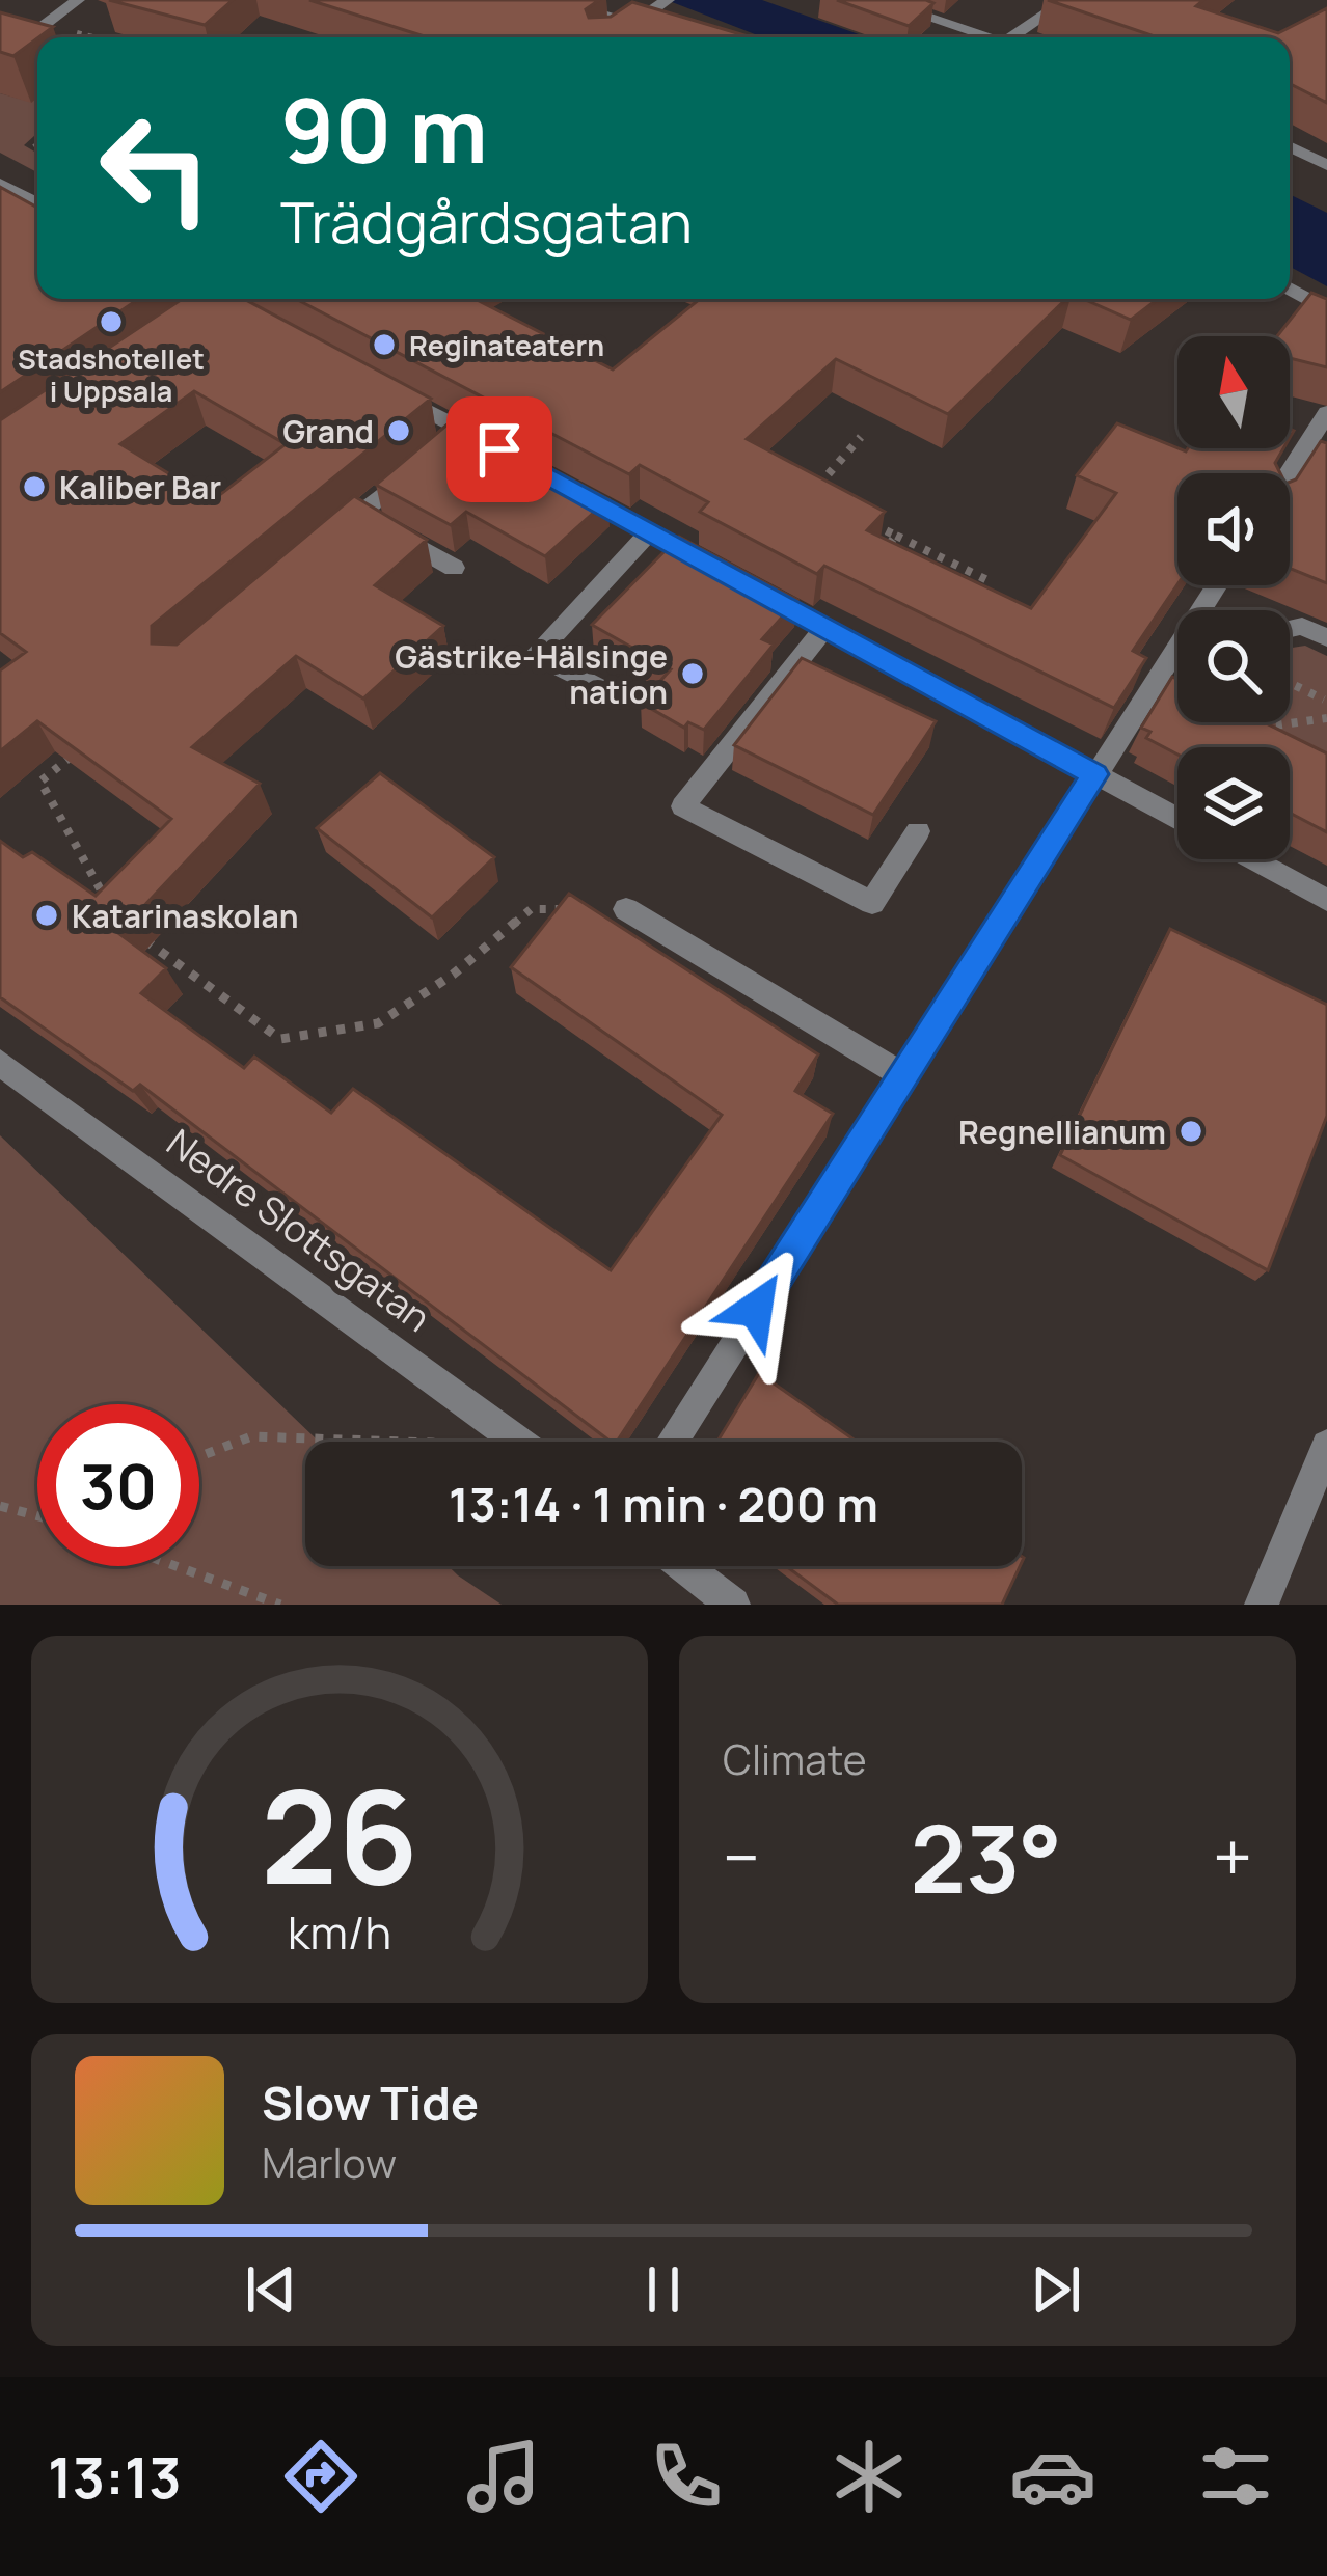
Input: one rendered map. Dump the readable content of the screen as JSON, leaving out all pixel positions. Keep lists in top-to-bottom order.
{
  "streets": {
    "street": ["Nedre Slottsgatan"]
  },
  "places": [
    "Stadshotellet i Uppsala",
    "Reginateatern",
    "Grand",
    "Kaliber Bar",
    "Gästrike-Hälsinge nation",
    "Katarinaskolan",
    "Regnellianum"
  ],
  "north": "top",
  "page": {
    "turn": ["90 m", "Trädgårdsgatan"],
    "limit": "30",
    "trip": "13:14 · 1 min · 200 m",
    "tile": "Climate",
    "heat": ["−", "23°", "+"],
    "song": ["Slow Tide", "Marlow"],
    "tabs": "13:13",
    "gauge": ["26", "km/h"]
  }
}
